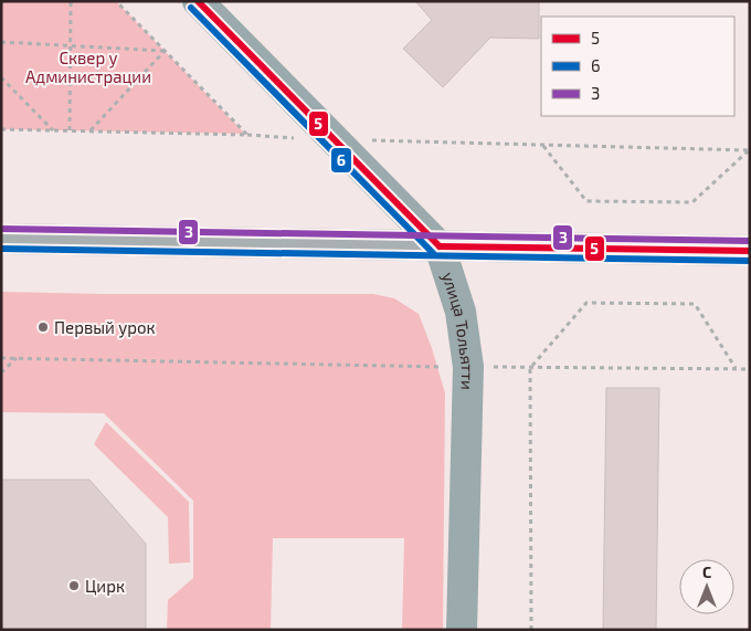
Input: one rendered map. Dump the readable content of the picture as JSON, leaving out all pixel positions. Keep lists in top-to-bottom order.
{
  "streets": {
    "main road": ["улица Тольятти"]
  },
  "parks": ["Сквер у Администрации"],
  "places": ["Первый урок", "Цирк"],
  "lines": ["transit line 5", "transit line 6", "transit line 3"],
  "legend": ["5", "6", "3"],
  "north": "top"
}
